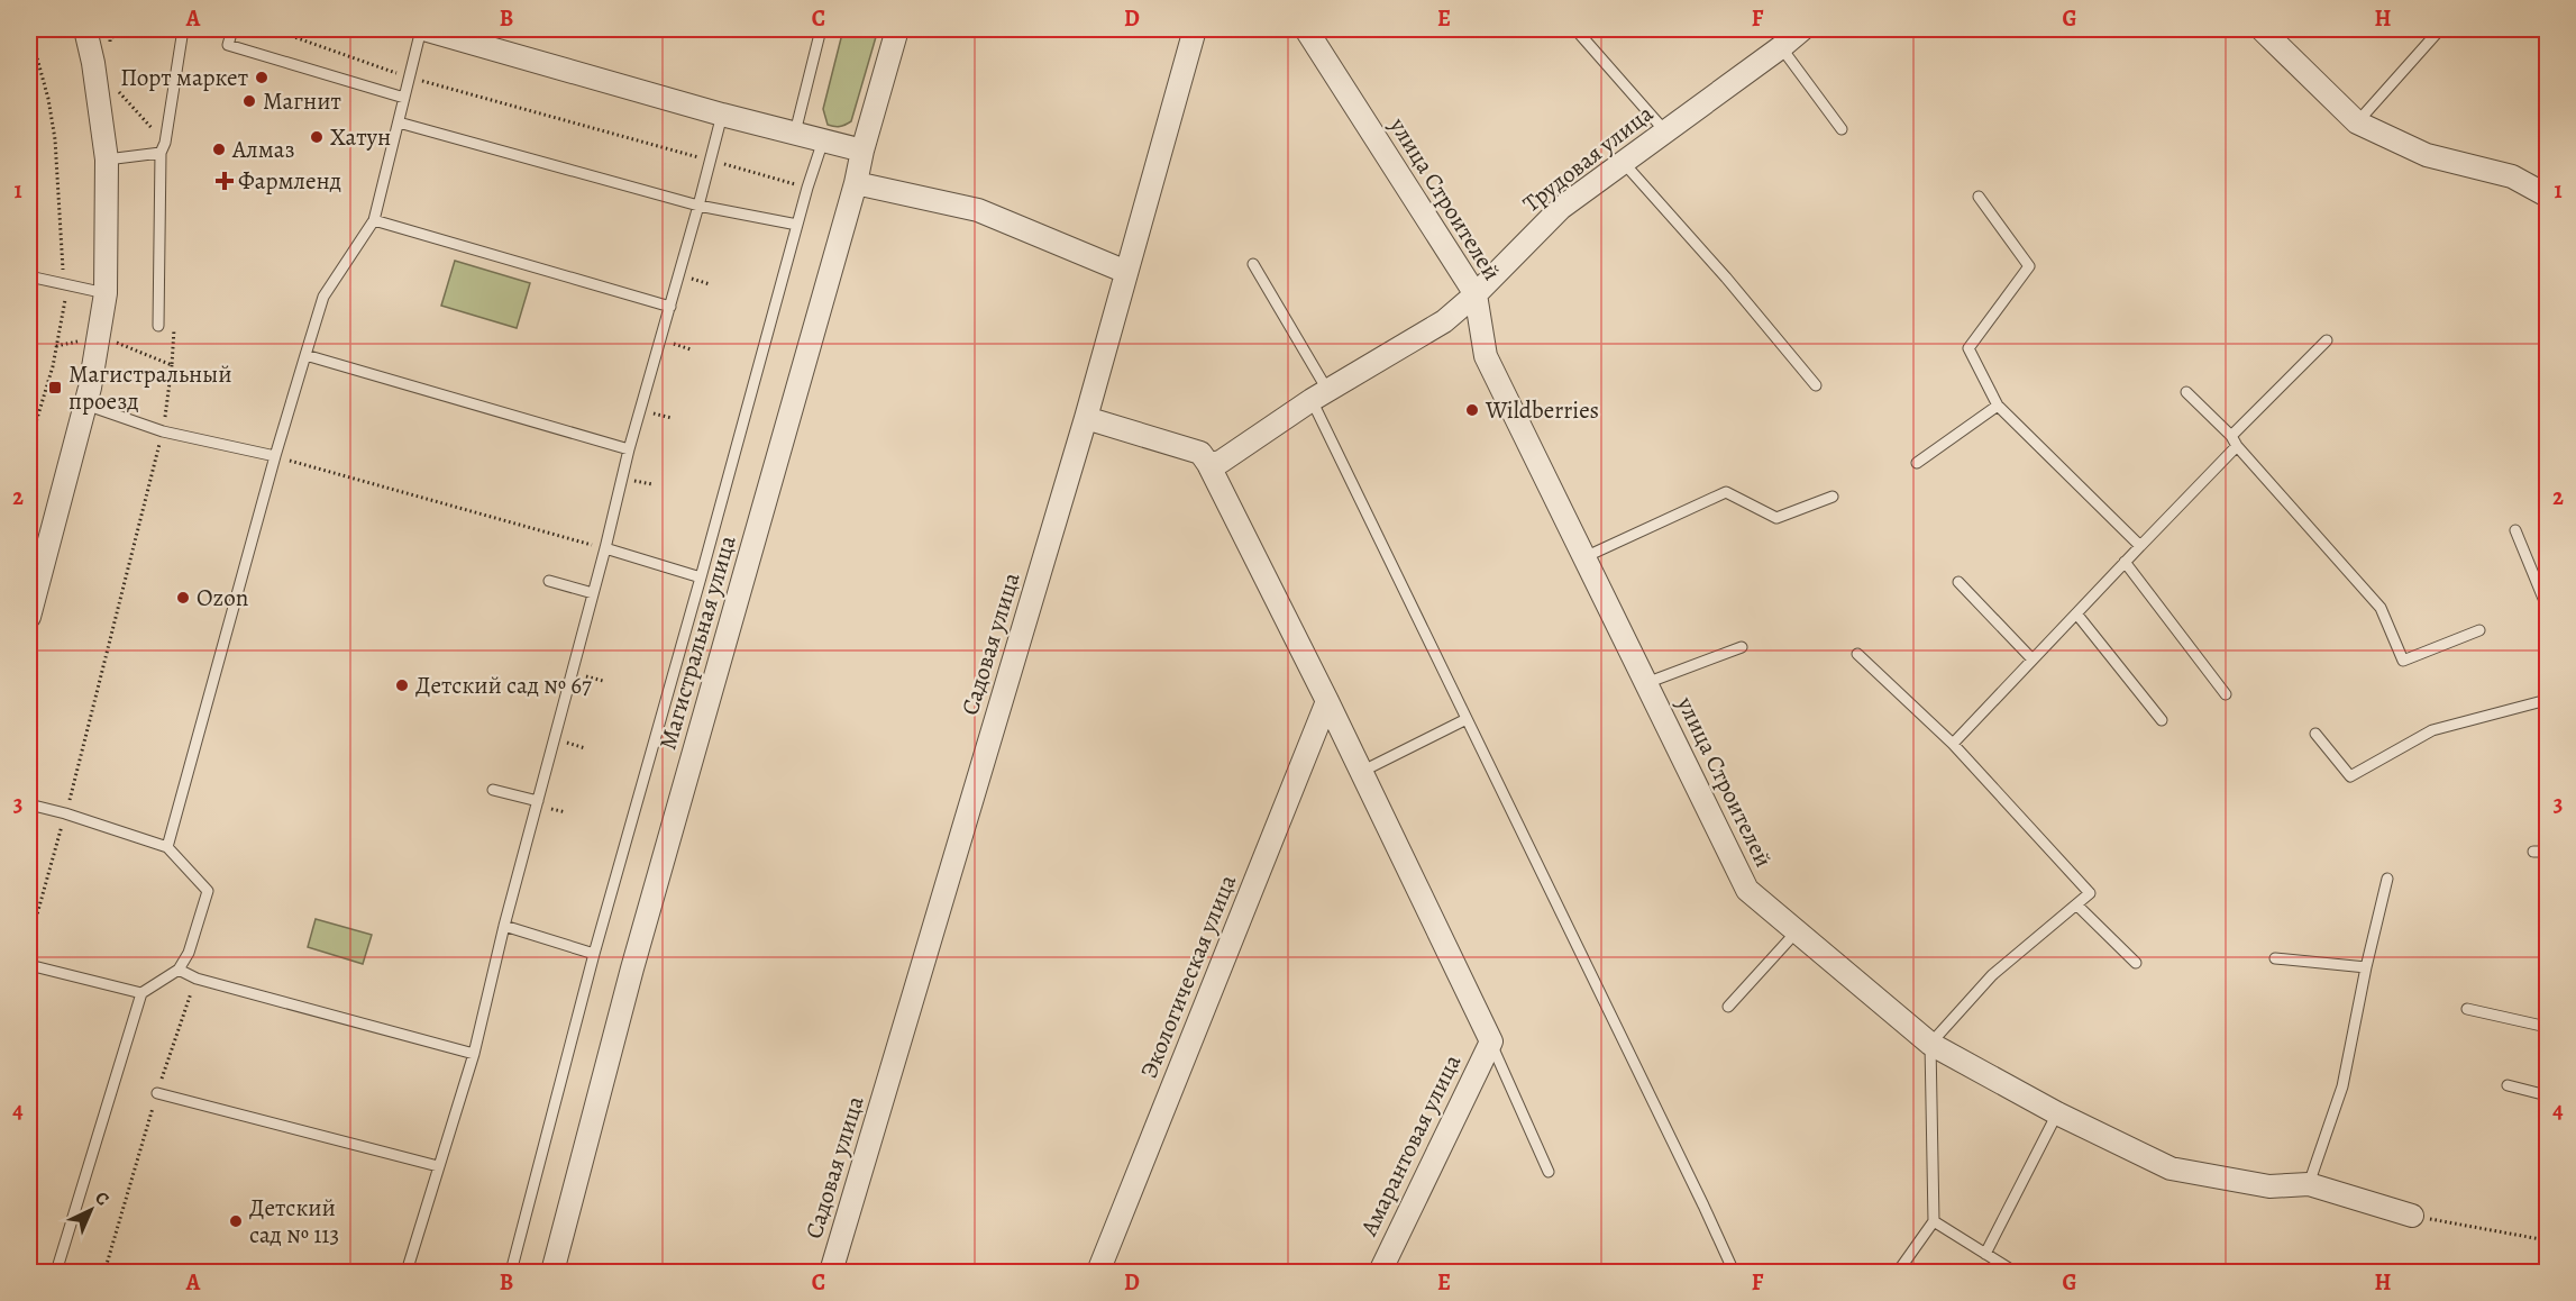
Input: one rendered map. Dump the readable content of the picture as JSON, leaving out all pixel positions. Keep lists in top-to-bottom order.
{
  "streets": {
    "street": [
      "Трудовая улица",
      "улица Строителей",
      "Магистральная улица",
      "Садовая улица",
      "Экологическая улица",
      "Амарантовая улица"
    ]
  },
  "crossings": [
    ["Трудовая улица", "улица Строителей"]
  ],
  "places": {
    "other": [
      "Порт маркет",
      "Магнит",
      "Хатун",
      "Алмаз",
      "Wildberries",
      "Ozon",
      "Детский сад № 67",
      "Детский сад № 113"
    ],
    "health": ["Фармленд"],
    "transit": ["Магистральный проезд"]
  },
  "north": "top right",
  "grid": {
    "columns": [
      "A",
      "B",
      "C",
      "D",
      "E",
      "F",
      "G",
      "H"
    ],
    "rows": [
      "1",
      "2",
      "3",
      "4"
    ]
  }
}
